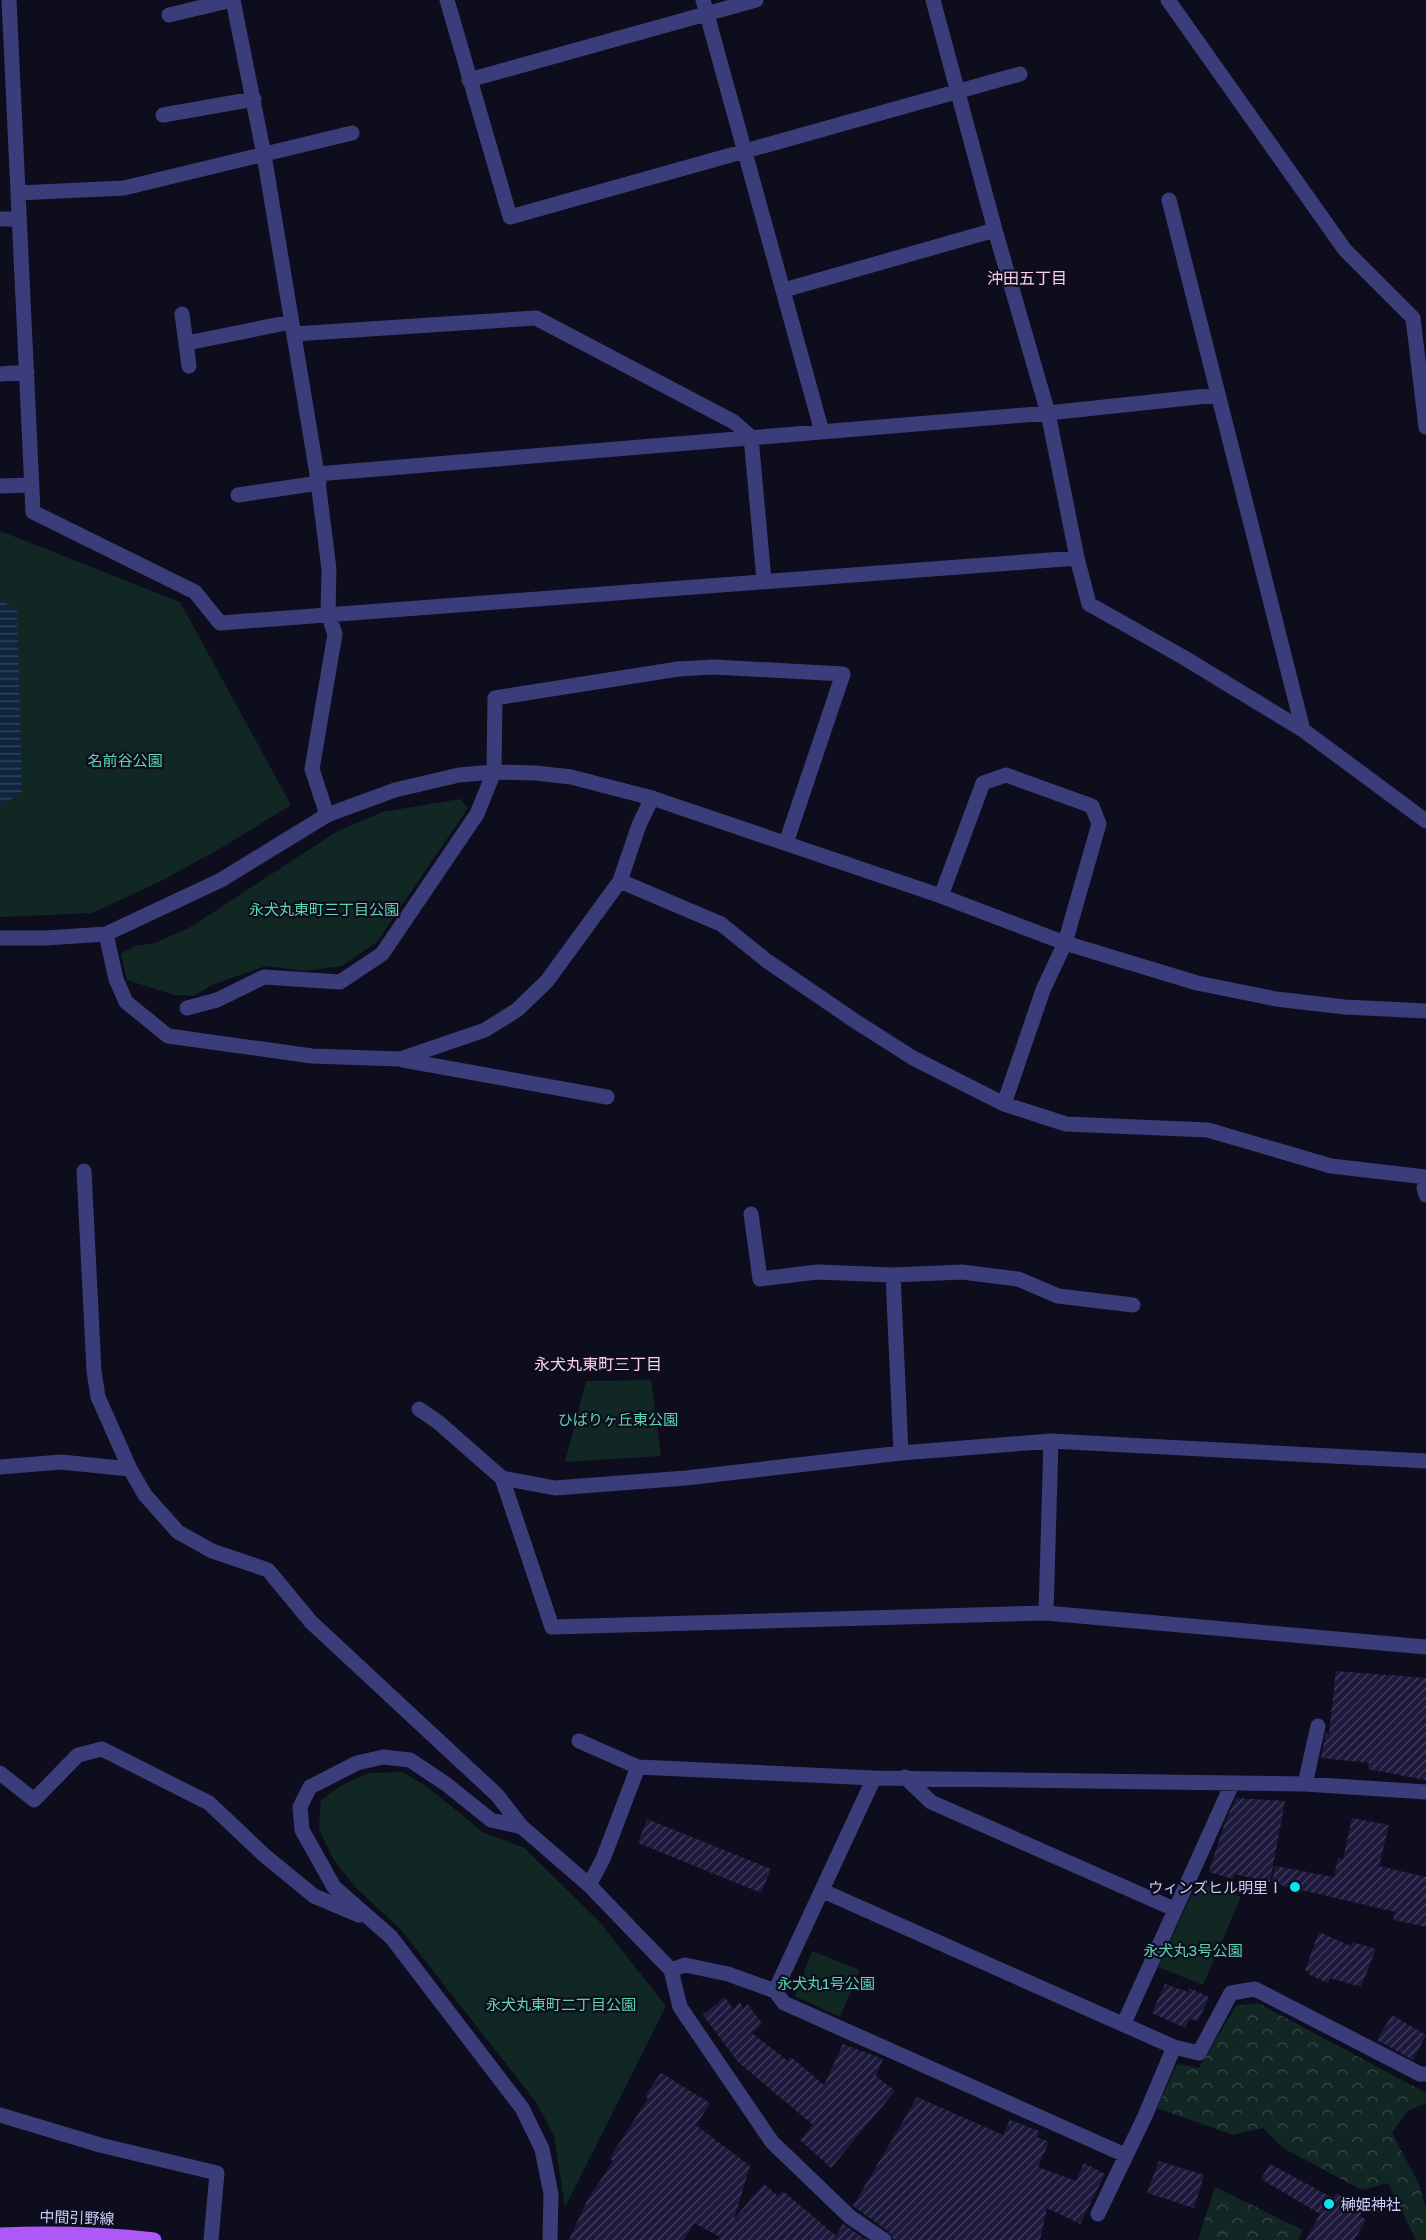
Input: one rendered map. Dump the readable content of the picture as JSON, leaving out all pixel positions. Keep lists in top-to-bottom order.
{
  "streets": {
    "main road": ["中間引野線"]
  },
  "districts": ["沖田五丁目", "永犬丸東町三丁目"],
  "parks": [
    "名前谷公園",
    "永犬丸東町三丁目公園",
    "ひばりヶ丘東公園",
    "永犬丸3号公園",
    "永犬丸1号公園",
    "永犬丸東町二丁目公園"
  ],
  "places": ["ウィンズヒル明里Ⅰ", "榊姫神社"]
}
